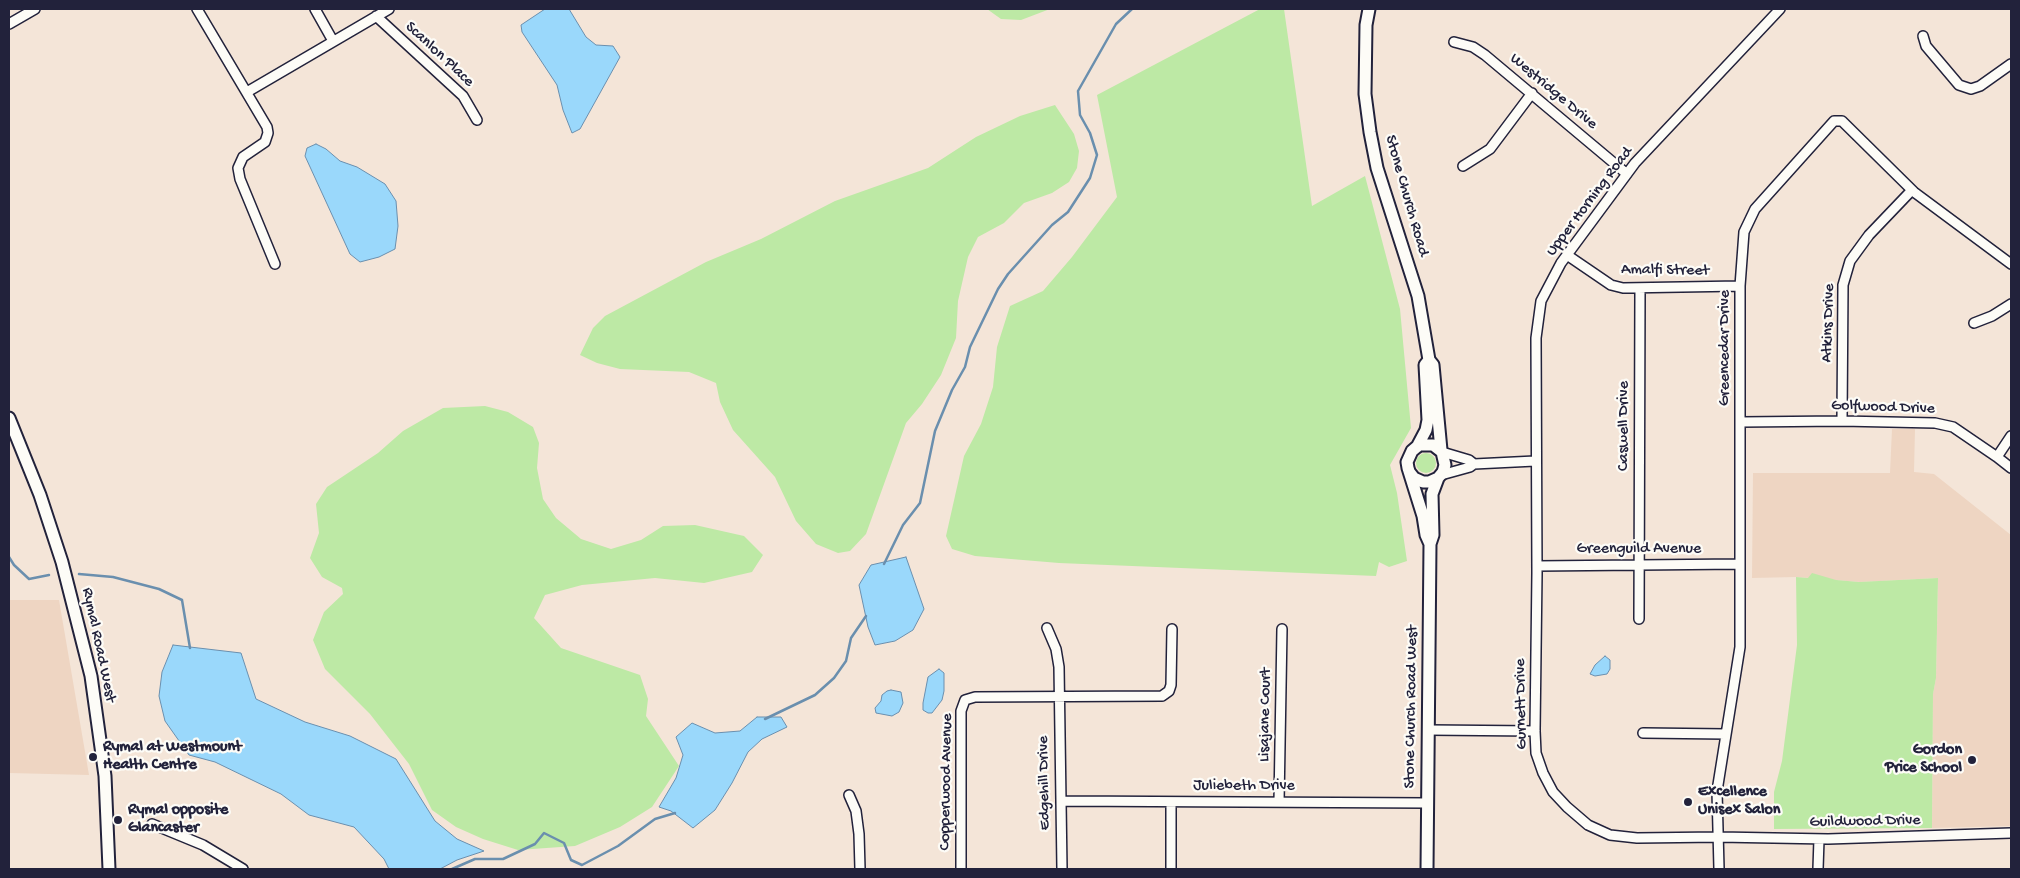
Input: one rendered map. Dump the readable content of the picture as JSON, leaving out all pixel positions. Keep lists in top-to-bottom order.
{
  "streets": {
    "main road": ["Stone Church Road", "Rymal Road West", "Stone Church Road West"],
    "street": [
      "Scanlon Place",
      "Westridge Drive",
      "Upper Horning Road",
      "Amalfi Street",
      "Atkins Drive",
      "Greencedar Drive",
      "Golfwood Drive",
      "Caswell Drive",
      "Greenguild Avenue",
      "Gurnett Drive",
      "Lisajane Court",
      "Copperwood Avenue",
      "Edgehill Drive",
      "Juliebeth Drive",
      "Guildwood Drive"
    ]
  },
  "crossings": [
    ["Westridge Drive", "Upper Horning Road"],
    ["Upper Horning Road", "Amalfi Street"],
    ["Upper Horning Road", "Gurnett Drive"],
    ["Amalfi Street", "Greencedar Drive"],
    ["Amalfi Street", "Caswell Drive"],
    ["Atkins Drive", "Greencedar Drive"],
    ["Atkins Drive", "Golfwood Drive"],
    ["Greencedar Drive", "Golfwood Drive"],
    ["Greencedar Drive", "Greenguild Avenue"],
    ["Greencedar Drive", "Gurnett Drive"],
    ["Greencedar Drive", "Guildwood Drive"],
    ["Caswell Drive", "Greenguild Avenue"],
    ["Greenguild Avenue", "Gurnett Drive"],
    ["Gurnett Drive", "Guildwood Drive"],
    ["Stone Church Road West", "Juliebeth Drive"],
    ["Lisajane Court", "Juliebeth Drive"],
    ["Copperwood Avenue", "Edgehill Drive"],
    ["Edgehill Drive", "Juliebeth Drive"]
  ],
  "places": [
    "Rymal at Westmount Health Centre",
    "Gordon Price School",
    "Excellence Unisex Salon",
    "Rymal opposite Glancaster"
  ]
}
